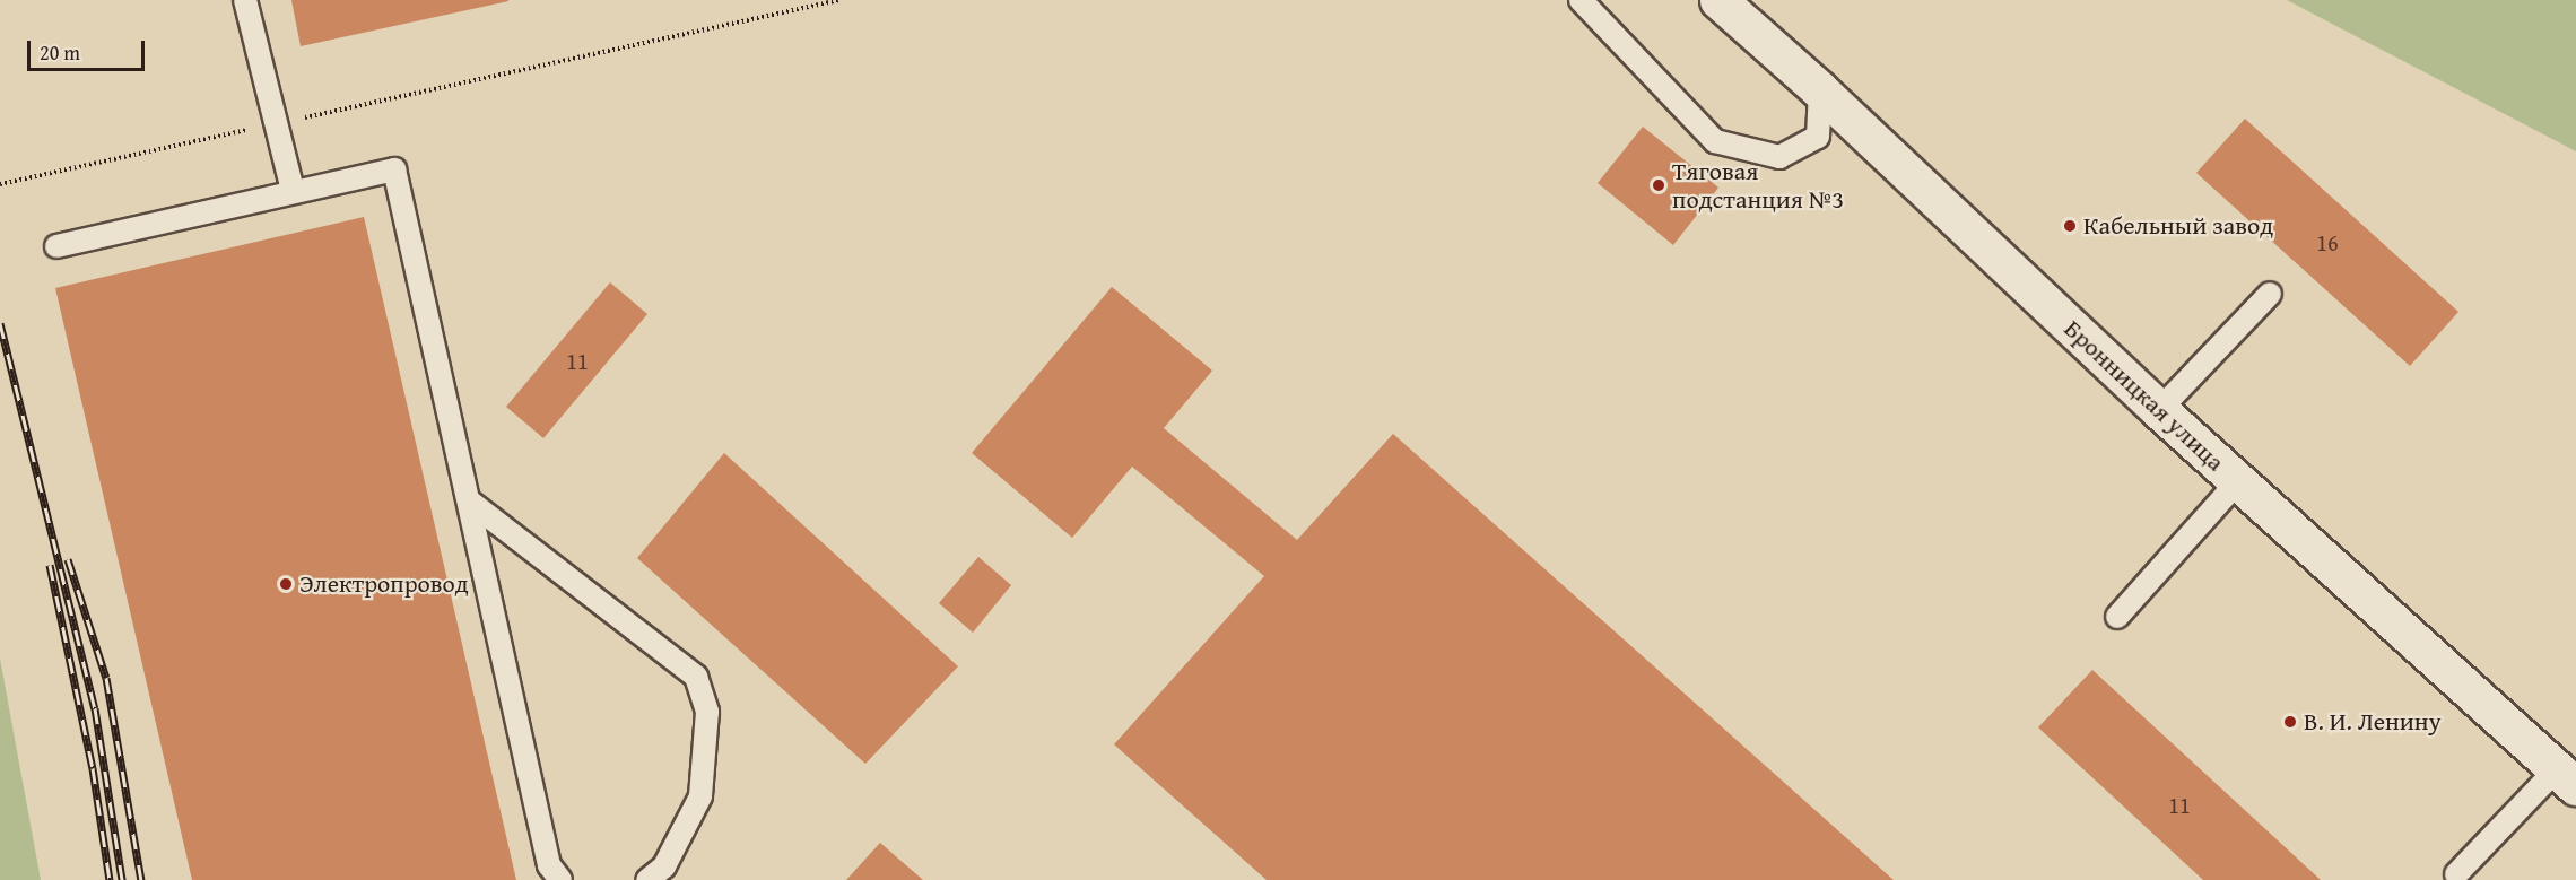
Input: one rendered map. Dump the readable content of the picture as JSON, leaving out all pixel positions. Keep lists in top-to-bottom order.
{
  "streets": {
    "street": ["Бронницкая улица"]
  },
  "places": [
    "Тяговая подстанция №3",
    "Кабельный завод",
    "Электропровод",
    "В. И. Ленину"
  ],
  "house_numbers": ["16", "11", "11"],
  "scale_bar": "20 m"
}
